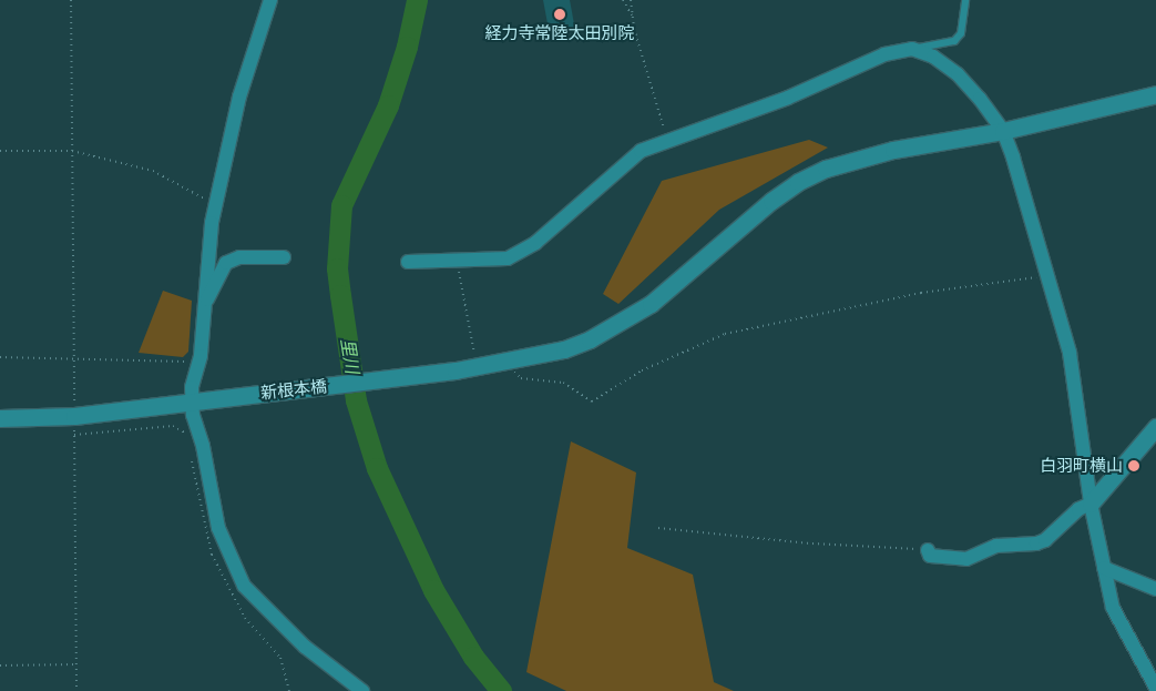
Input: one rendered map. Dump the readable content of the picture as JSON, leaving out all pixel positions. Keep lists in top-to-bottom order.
{
  "streets": {
    "street": ["新根本橋"]
  },
  "water": ["里川"],
  "places": ["経力寺常陸太田別院", "白羽町横山"]
}
